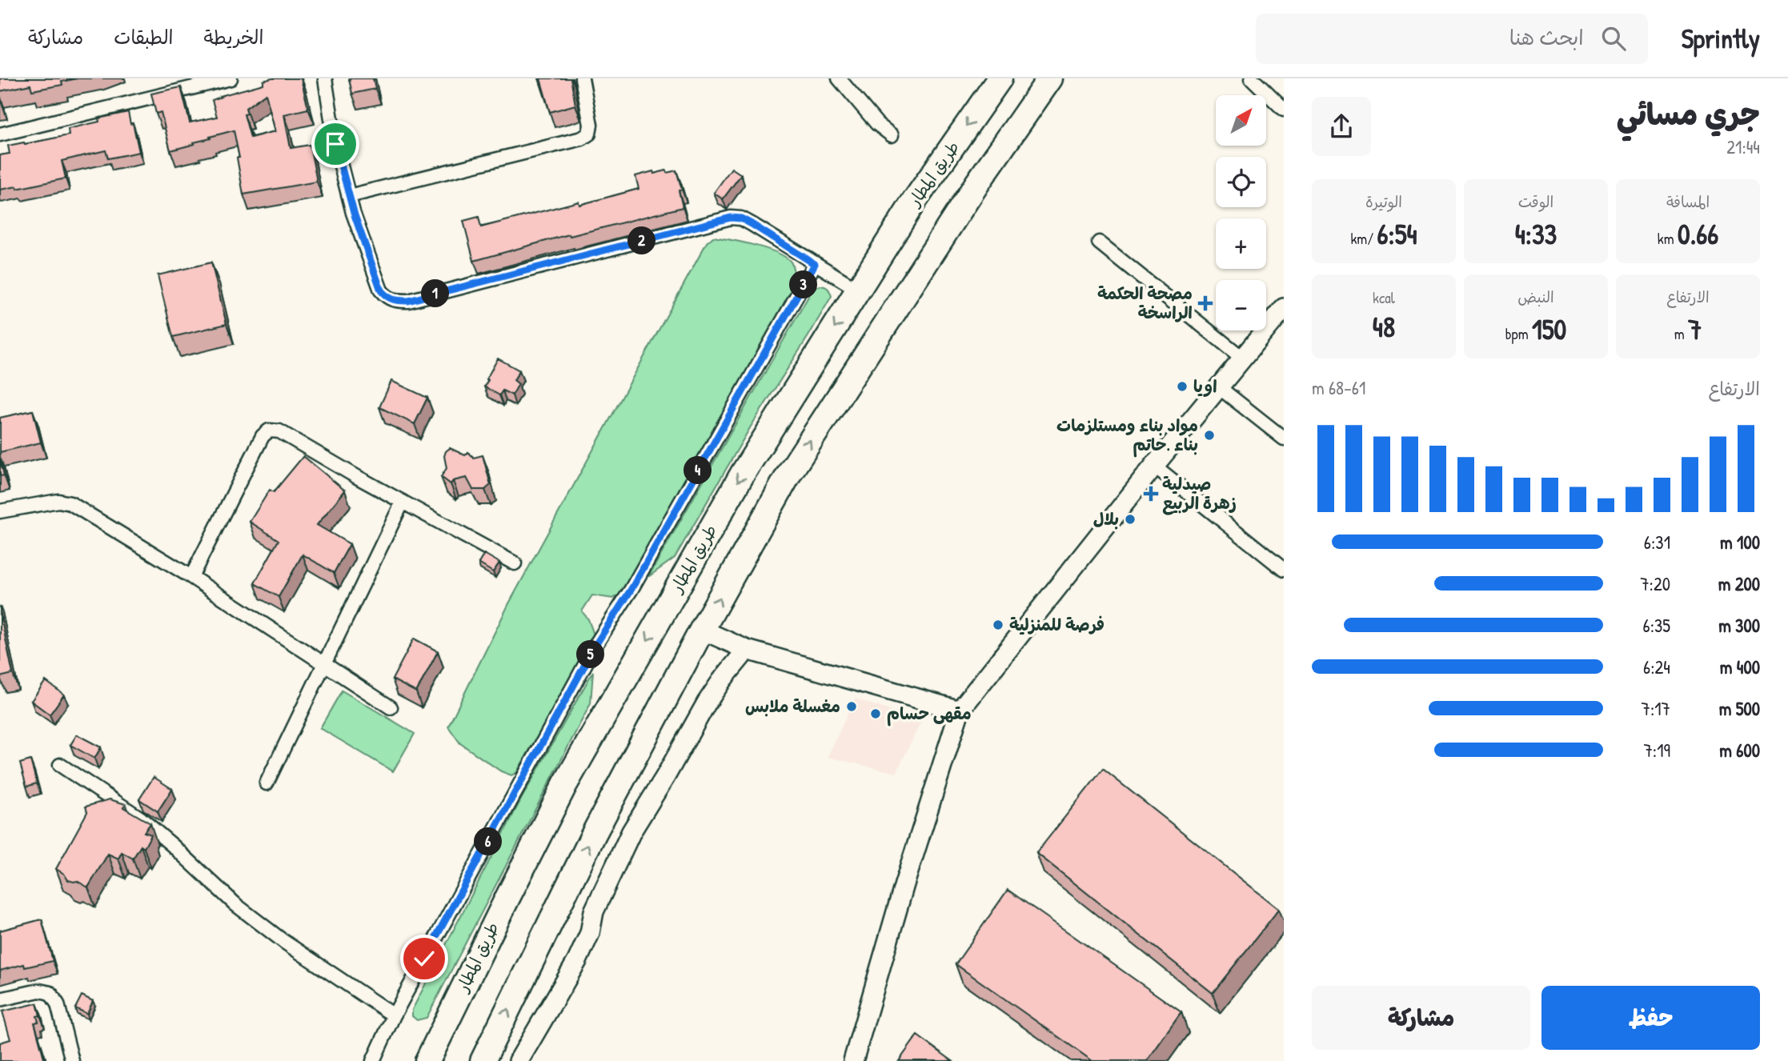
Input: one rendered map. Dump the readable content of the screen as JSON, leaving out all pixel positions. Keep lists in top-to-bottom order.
{
  "streets": {
    "highway": ["طريق المطار"]
  },
  "places": {
    "health": ["مصحة الحكمة الراسخة", "صيدلية زهرة الربيع"],
    "other": [
      "اويا",
      "مواد بناء ومستلزمات بناء .حاتم",
      "بلال",
      "فرصة للمنزلية",
      "مغسلة ملابس",
      "مقهى حسام"
    ]
  },
  "north": "top right",
  "page": {
    "header": "Sprintly",
    "search": "ابحث هنا",
    "nav": ["الخريطة", "الطبقات", "مشاركة"],
    "heading": ["جري مسائي", "21:44"],
    "map_buttons": ["+", "−"],
    "stats": [
      ["المسافة", "0.66 km"],
      ["الوقت", "4:33"],
      ["الوتيرة", "6:54 /km"],
      ["الارتفاع", "7 m"],
      ["النبض", "150 bpm"],
      ["kcal", "48"]
    ],
    "pins": [
      "2",
      "3",
      "1",
      "4",
      "5",
      "6"
    ],
    "chart": ["الارتفاع", "61–68 m"],
    "list": [
      {
        "name": "100 m",
        "note": "6:31"
      },
      {
        "name": "200 m",
        "note": "7:20"
      },
      {
        "name": "300 m",
        "note": "6:35"
      },
      {
        "name": "400 m",
        "note": "6:24"
      },
      {
        "name": "500 m",
        "note": "7:17"
      },
      {
        "name": "600 m",
        "note": "7:19"
      }
    ],
    "buttons": ["حفظ", "مشاركة"]
  }
}
